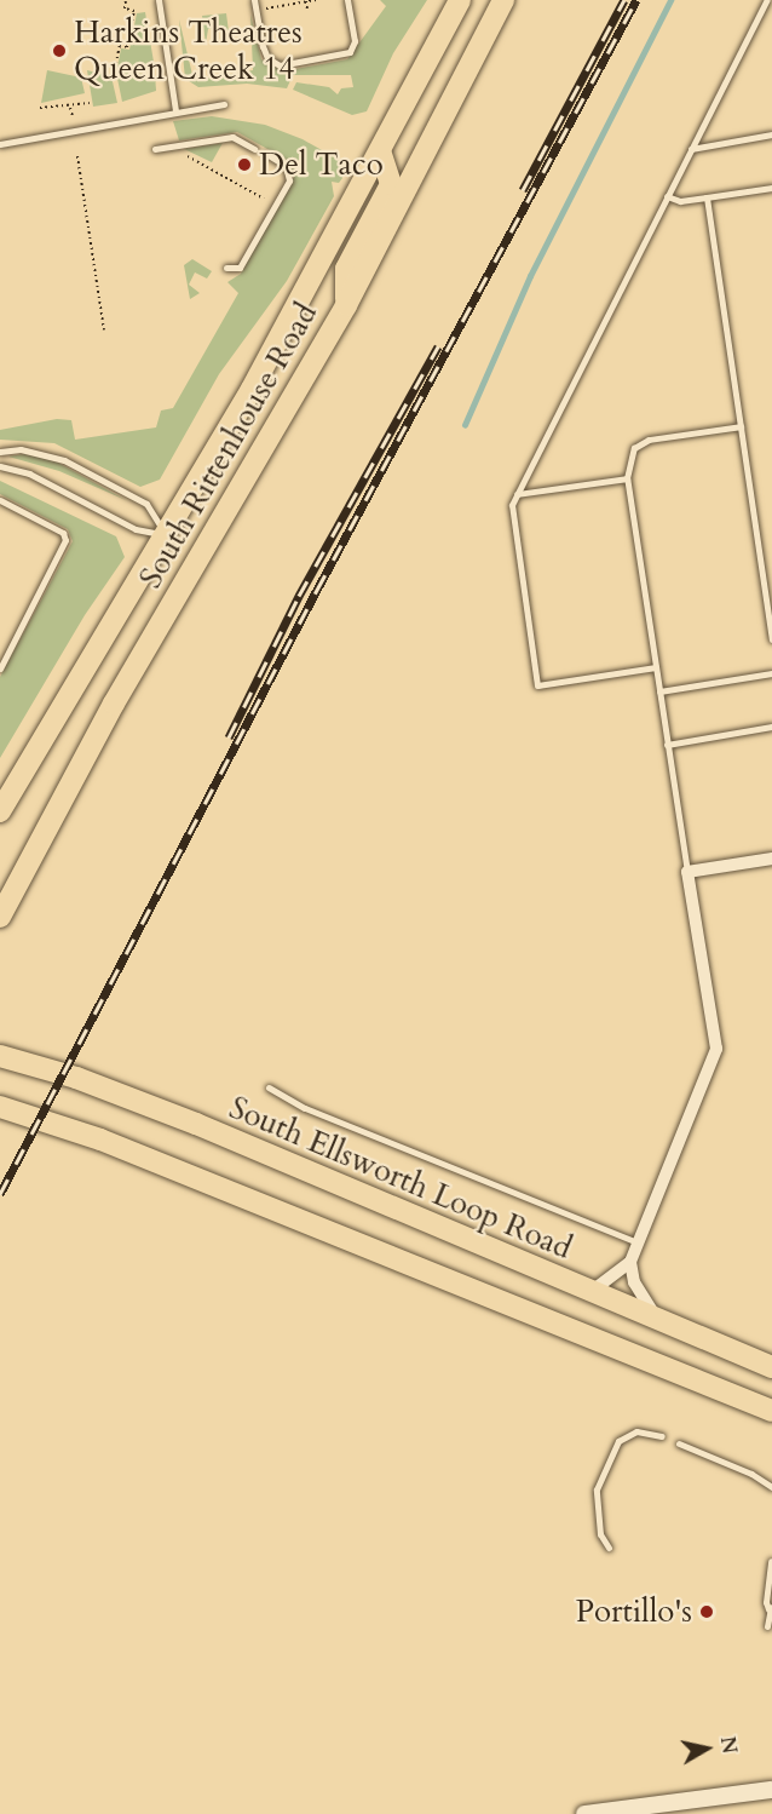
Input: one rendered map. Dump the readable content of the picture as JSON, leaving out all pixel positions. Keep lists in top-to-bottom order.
{
  "streets": {
    "main road": ["South Rittenhouse Road", "South Ellsworth Loop Road"]
  },
  "places": ["Harkins Theatres Queen Creek 14", "Del Taco", "Portillo's"],
  "north": "right"
}
